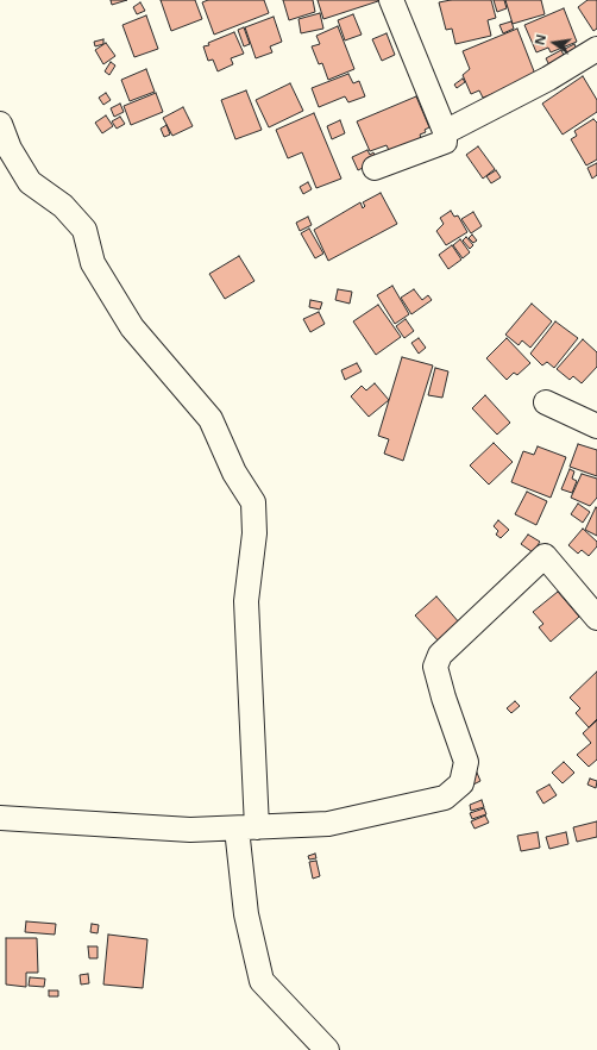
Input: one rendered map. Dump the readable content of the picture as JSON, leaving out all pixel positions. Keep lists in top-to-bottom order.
{
  "north": "left"
}
